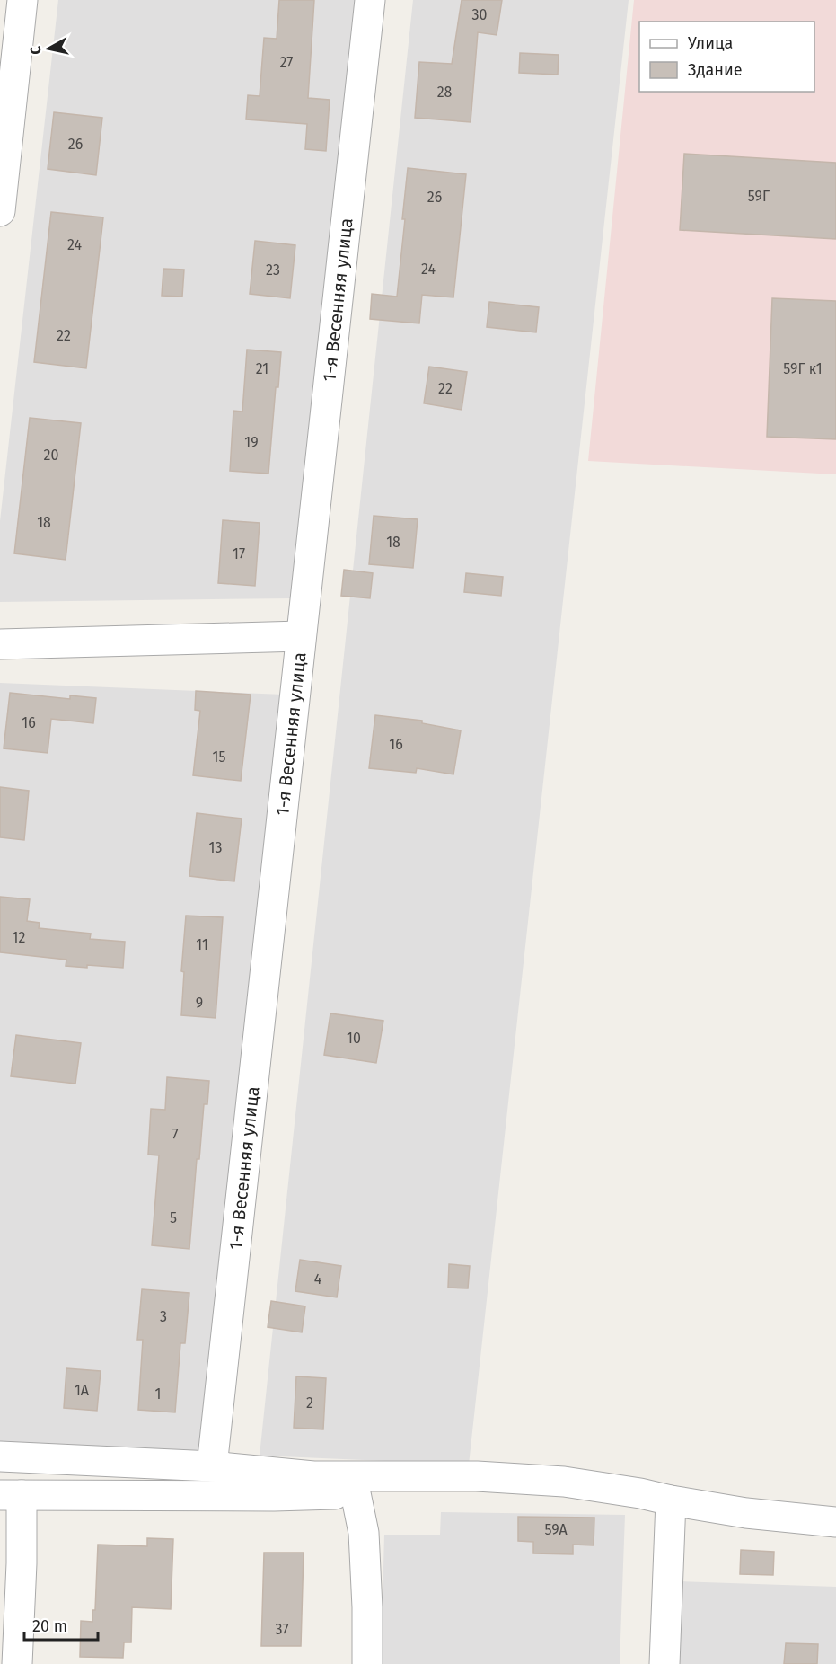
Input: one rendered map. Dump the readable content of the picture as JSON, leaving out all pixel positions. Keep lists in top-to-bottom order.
{
  "streets": {
    "street": ["1-я Весенняя улица"]
  },
  "house_numbers": [
    "30",
    "27",
    "28",
    "26",
    "59Г",
    "26",
    "24",
    "24",
    "23",
    "22",
    "21",
    "59Г к1",
    "22",
    "19",
    "20",
    "18",
    "18",
    "17",
    "16",
    "16",
    "15",
    "13",
    "12",
    "11",
    "9",
    "10",
    "7",
    "5",
    "4",
    "3",
    "1А",
    "1",
    "2",
    "59А",
    "37"
  ],
  "legend": ["Улица", "Здание"],
  "scale_bar": "20 m",
  "north": "left"
}
